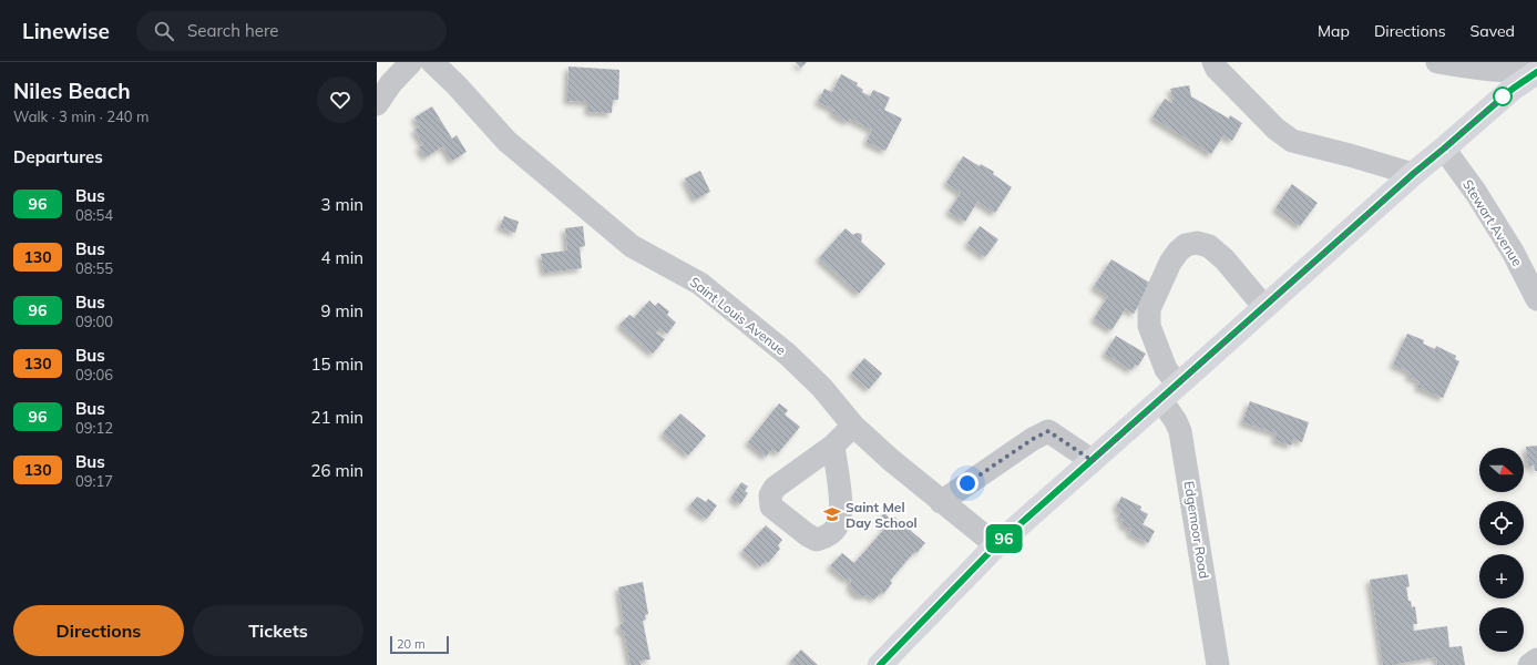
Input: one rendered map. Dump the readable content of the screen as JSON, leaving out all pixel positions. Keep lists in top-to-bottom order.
{
  "streets": {
    "street": ["Stewart Avenue", "Saint Louis Avenue", "Edgemoor Road"]
  },
  "places": {
    "school or university": ["Saint Mel Day School"]
  },
  "lines": ["bus line 96"],
  "scale_bar": "20 m",
  "north": "right",
  "page": {
    "header": "Linewise",
    "search": "Search here",
    "nav": ["Map", "Directions", "Saved"],
    "heading": [
      ["Niles Beach", "Walk · 3 min · 240 m"],
      "Departures"
    ],
    "on_map": "96",
    "list": [
      {
        "mark": "96",
        "name": "Bus",
        "note": "08:54",
        "value": "3 min"
      },
      {
        "mark": "130",
        "name": "Bus",
        "note": "08:55",
        "value": "4 min"
      },
      {
        "mark": "96",
        "name": "Bus",
        "note": "09:00",
        "value": "9 min"
      },
      {
        "mark": "130",
        "name": "Bus",
        "note": "09:06",
        "value": "15 min"
      },
      {
        "mark": "96",
        "name": "Bus",
        "note": "09:12",
        "value": "21 min"
      },
      {
        "mark": "130",
        "name": "Bus",
        "note": "09:17",
        "value": "26 min"
      }
    ],
    "map_buttons": ["+", "−"],
    "buttons": ["Directions", "Tickets"],
    "scale": "20 m"
  }
}
